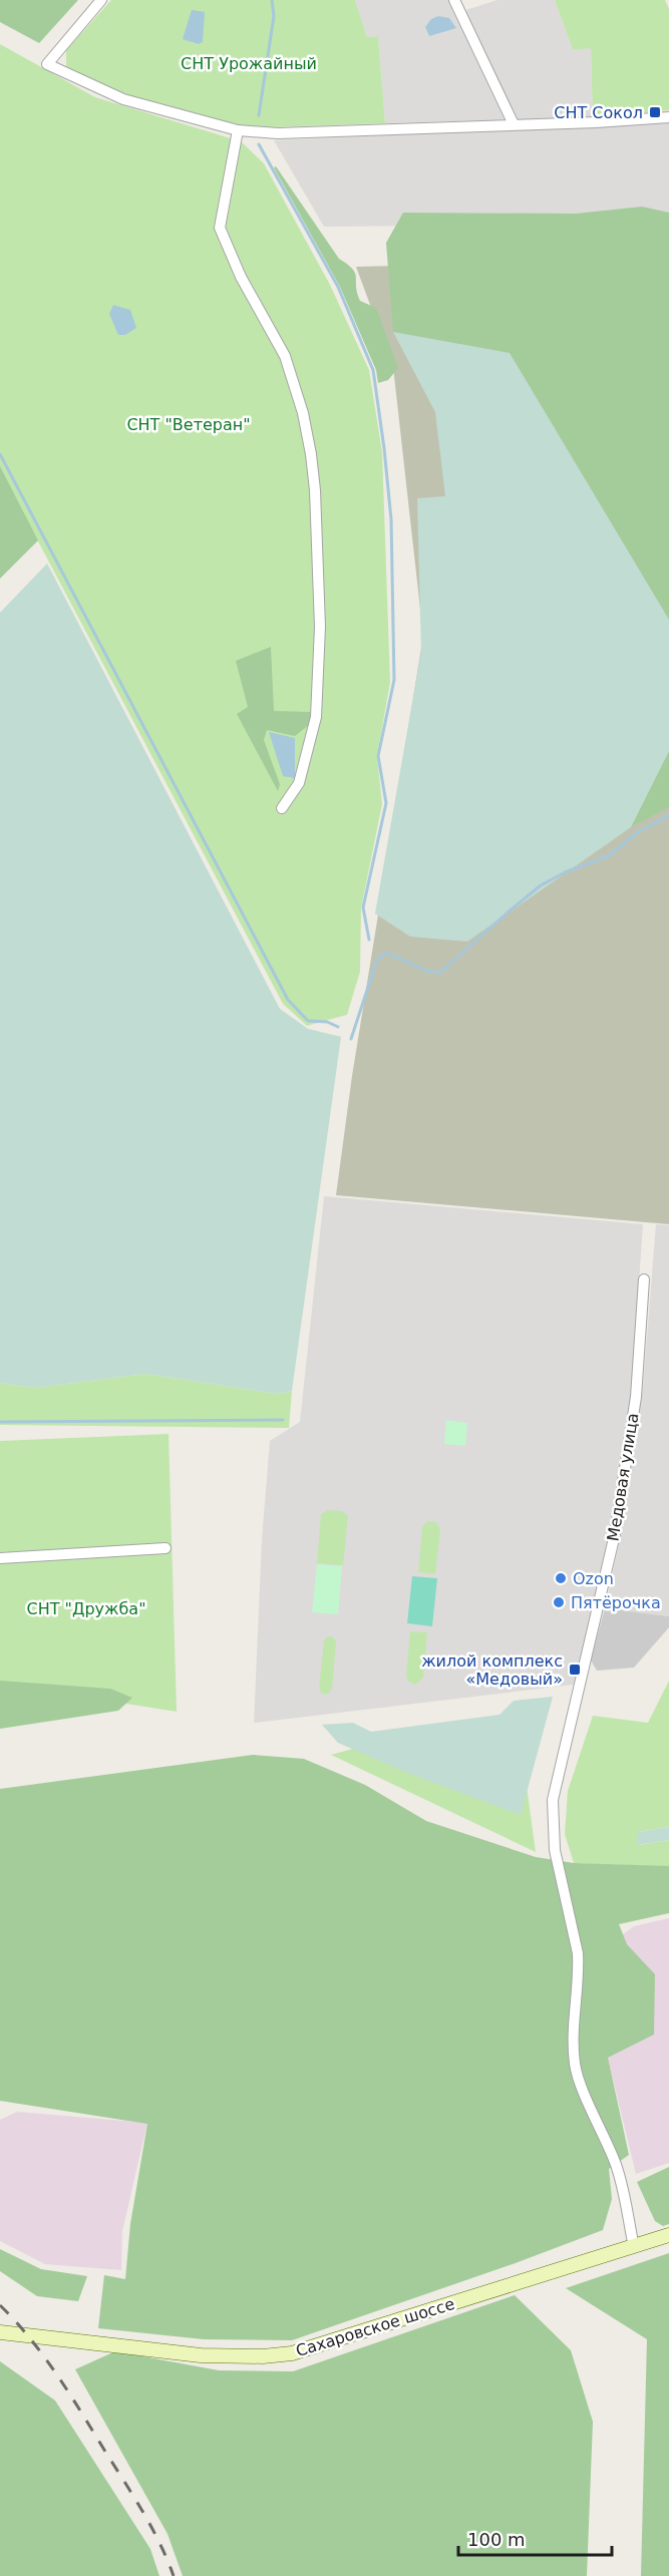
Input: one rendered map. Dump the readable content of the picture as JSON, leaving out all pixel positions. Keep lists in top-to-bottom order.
{
  "streets": {
    "main road": ["Сахаровское шоссе"],
    "street": ["Медовая улица"]
  },
  "crossings": [
    ["Медовая улица", "Сахаровское шоссе"]
  ],
  "parks": ["СНТ Урожайный", "СНТ \"Ветеран\"", "СНТ \"Дружба\""],
  "places": {
    "transit": ["СНТ Сокол", "жилой комплекс «Медовый»"],
    "other": ["Ozon", "Пятёрочка"]
  },
  "scale_bar": "100 m"
}
